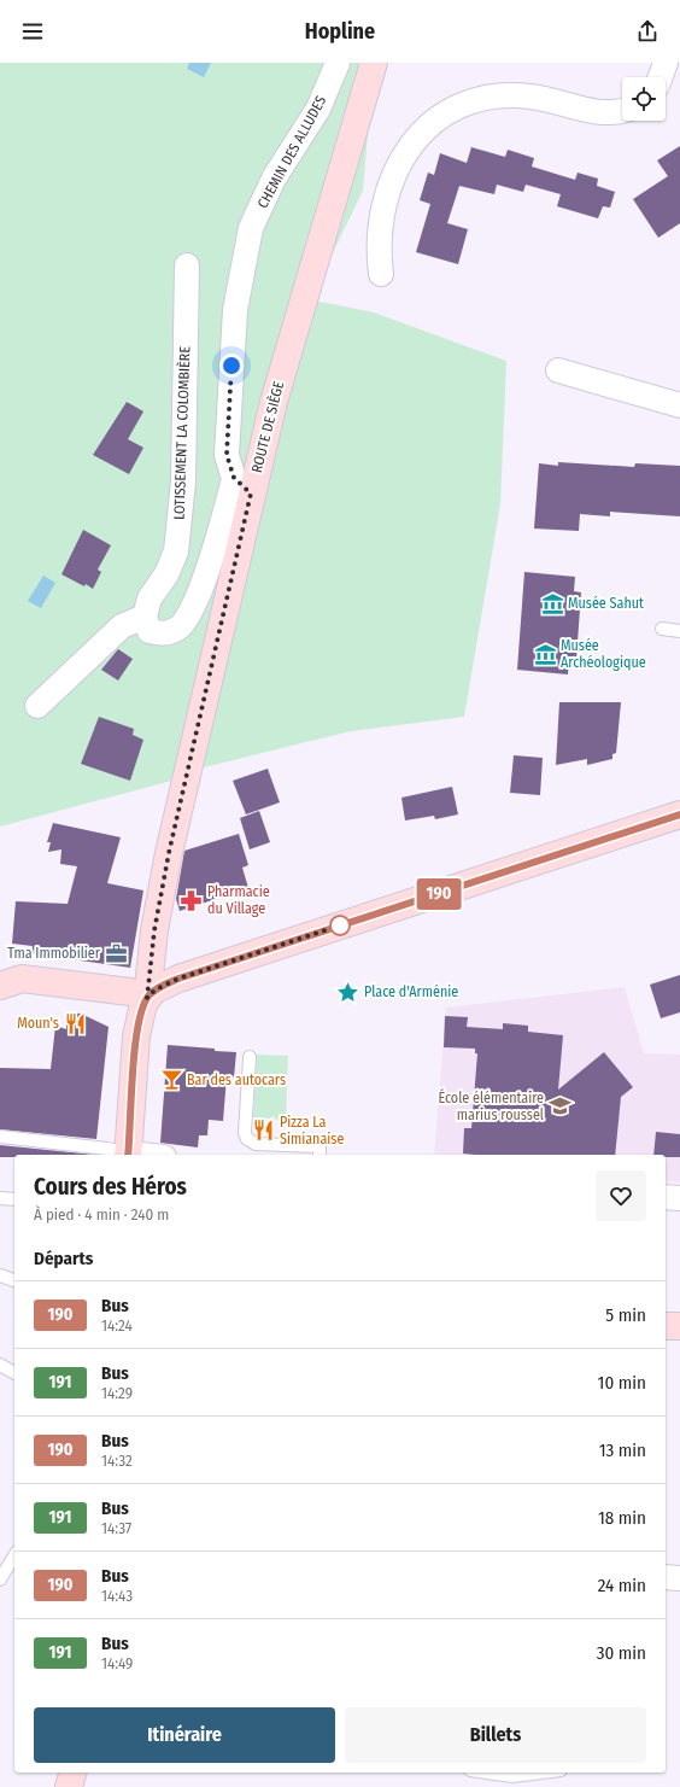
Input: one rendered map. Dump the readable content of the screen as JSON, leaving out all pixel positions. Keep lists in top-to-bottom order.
{
  "streets": {
    "street": ["CHEMIN DES ALLUDES", "ROUTE DE SIÈGE", "LOTISSEMENT LA COLOMBIÈRE"]
  },
  "crossings": [
    ["CHEMIN DES ALLUDES", "ROUTE DE SIÈGE"]
  ],
  "places": {
    "museum": ["Musée Sahut", "Musée Archéologique"],
    "pharmacy": ["Pharmacie du Village"],
    "office": ["Tma Immobilier"],
    "place": ["Place d'Arménie"],
    "restaurant": ["Moun's", "Pizza La Simianaise"],
    "bar": ["Bar des autocars"],
    "school or university": ["École élémentaire marius roussel"]
  },
  "lines": ["bus line 190"],
  "page": {
    "header": "Hopline",
    "on_map": "190",
    "heading": [
      ["Cours des Héros", "À pied · 4 min · 240 m"],
      "Départs"
    ],
    "list": [
      {
        "mark": "190",
        "name": "Bus",
        "note": "14:24",
        "value": "5 min"
      },
      {
        "mark": "191",
        "name": "Bus",
        "note": "14:29",
        "value": "10 min"
      },
      {
        "mark": "190",
        "name": "Bus",
        "note": "14:32",
        "value": "13 min"
      },
      {
        "mark": "191",
        "name": "Bus",
        "note": "14:37",
        "value": "18 min"
      },
      {
        "mark": "190",
        "name": "Bus",
        "note": "14:43",
        "value": "24 min"
      },
      {
        "mark": "191",
        "name": "Bus",
        "note": "14:49",
        "value": "30 min"
      }
    ],
    "buttons": ["Itinéraire", "Billets"]
  }
}
